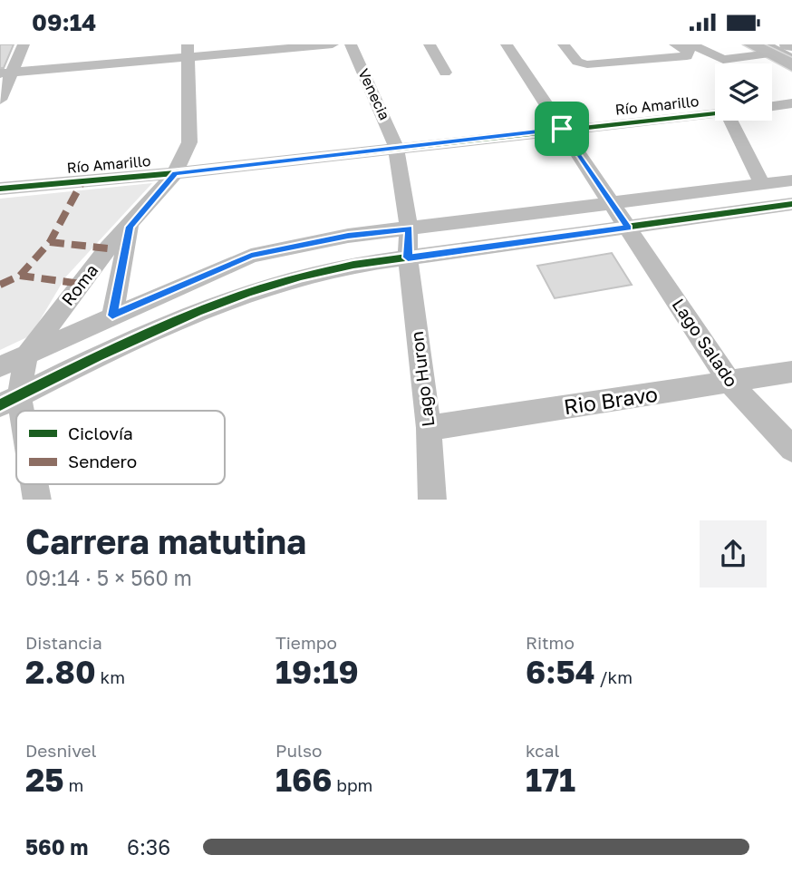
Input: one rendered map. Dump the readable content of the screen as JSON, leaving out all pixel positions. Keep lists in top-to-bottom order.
{
  "streets": {
    "street": [
      "Venecia",
      "Río Amarillo",
      "Roma",
      "Lago Salado",
      "Lago Huron",
      "Rio Bravo"
    ]
  },
  "crossings": [
    ["Venecia", "Río Amarillo"],
    ["Venecia", "Lago Huron"],
    ["Río Amarillo", "Roma"],
    ["Río Amarillo", "Lago Salado"],
    ["Lago Salado", "Rio Bravo"],
    ["Lago Huron", "Rio Bravo"]
  ],
  "legend": ["Ciclovía", "Sendero"],
  "page": {
    "status": "09:14",
    "heading": ["Carrera matutina", "09:14 · 5 × 560 m"],
    "stats": [
      ["Distancia", "2.80 km"],
      ["Tiempo", "19:19"],
      ["Ritmo", "6:54 /km"],
      ["Desnivel", "25 m"],
      ["Pulso", "166 bpm"],
      ["kcal", "171"]
    ],
    "list": [
      {
        "name": "560 m",
        "note": "6:36"
      }
    ]
  }
}
